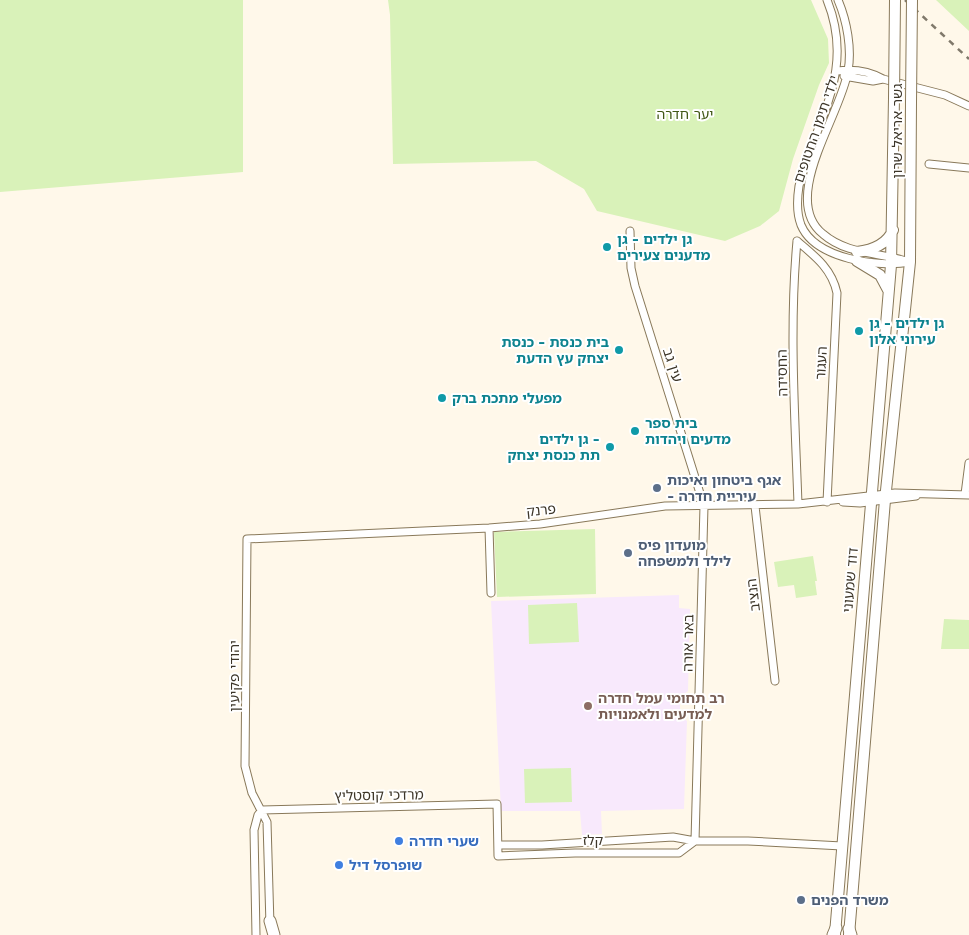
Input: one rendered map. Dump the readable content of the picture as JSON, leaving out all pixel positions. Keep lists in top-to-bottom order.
{
  "streets": {
    "main road": ["גשר אריאל שרון", "דוד שמעוני"],
    "street": [
      "ילדי תימן החטופים",
      "העגור",
      "עין גב",
      "החסידה",
      "פרנק",
      "הנציב",
      "באר אורה",
      "יהודי פקיעין",
      "מרדכי קוסטליץ",
      "קלז"
    ]
  },
  "crossings": [
    ["ילדי תימן החטופים", "גשר אריאל שרון"],
    ["ילדי תימן החטופים", "דוד שמעוני"],
    ["גשר אריאל שרון", "דוד שמעוני"],
    ["העגור", "החסידה"],
    ["העגור", "פרנק"],
    ["עין גב", "פרנק"],
    ["עין גב", "באר אורה"],
    ["החסידה", "פרנק"],
    ["פרנק", "דוד שמעוני"],
    ["פרנק", "הנציב"],
    ["פרנק", "באר אורה"],
    ["פרנק", "יהודי פקיעין"],
    ["דוד שמעוני", "קלז"],
    ["באר אורה", "קלז"],
    ["יהודי פקיעין", "מרדכי קוסטליץ"],
    ["מרדכי קוסטליץ", "קלז"]
  ],
  "parks": ["יער חדרה"],
  "places": [
    "גן ילדים - גן מדענים צעירים",
    "גן ילדים - גן עירוני אלון",
    "בית כנסת - כנסת יצחק עץ הדעת",
    "מפעלי מתכת ברק",
    "בית ספר מדעים ויהדות",
    "גן ילדים - תת כנסת יצחק",
    "אגף ביטחון ואיכות - עיריית חדרה",
    "מועדון פיס לילד ולמשפחה",
    "רב תחומי עמל חדרה למדעים ולאמנויות",
    "שערי חדרה",
    "שופרסל דיל",
    "משרד הפנים"
  ]
}
